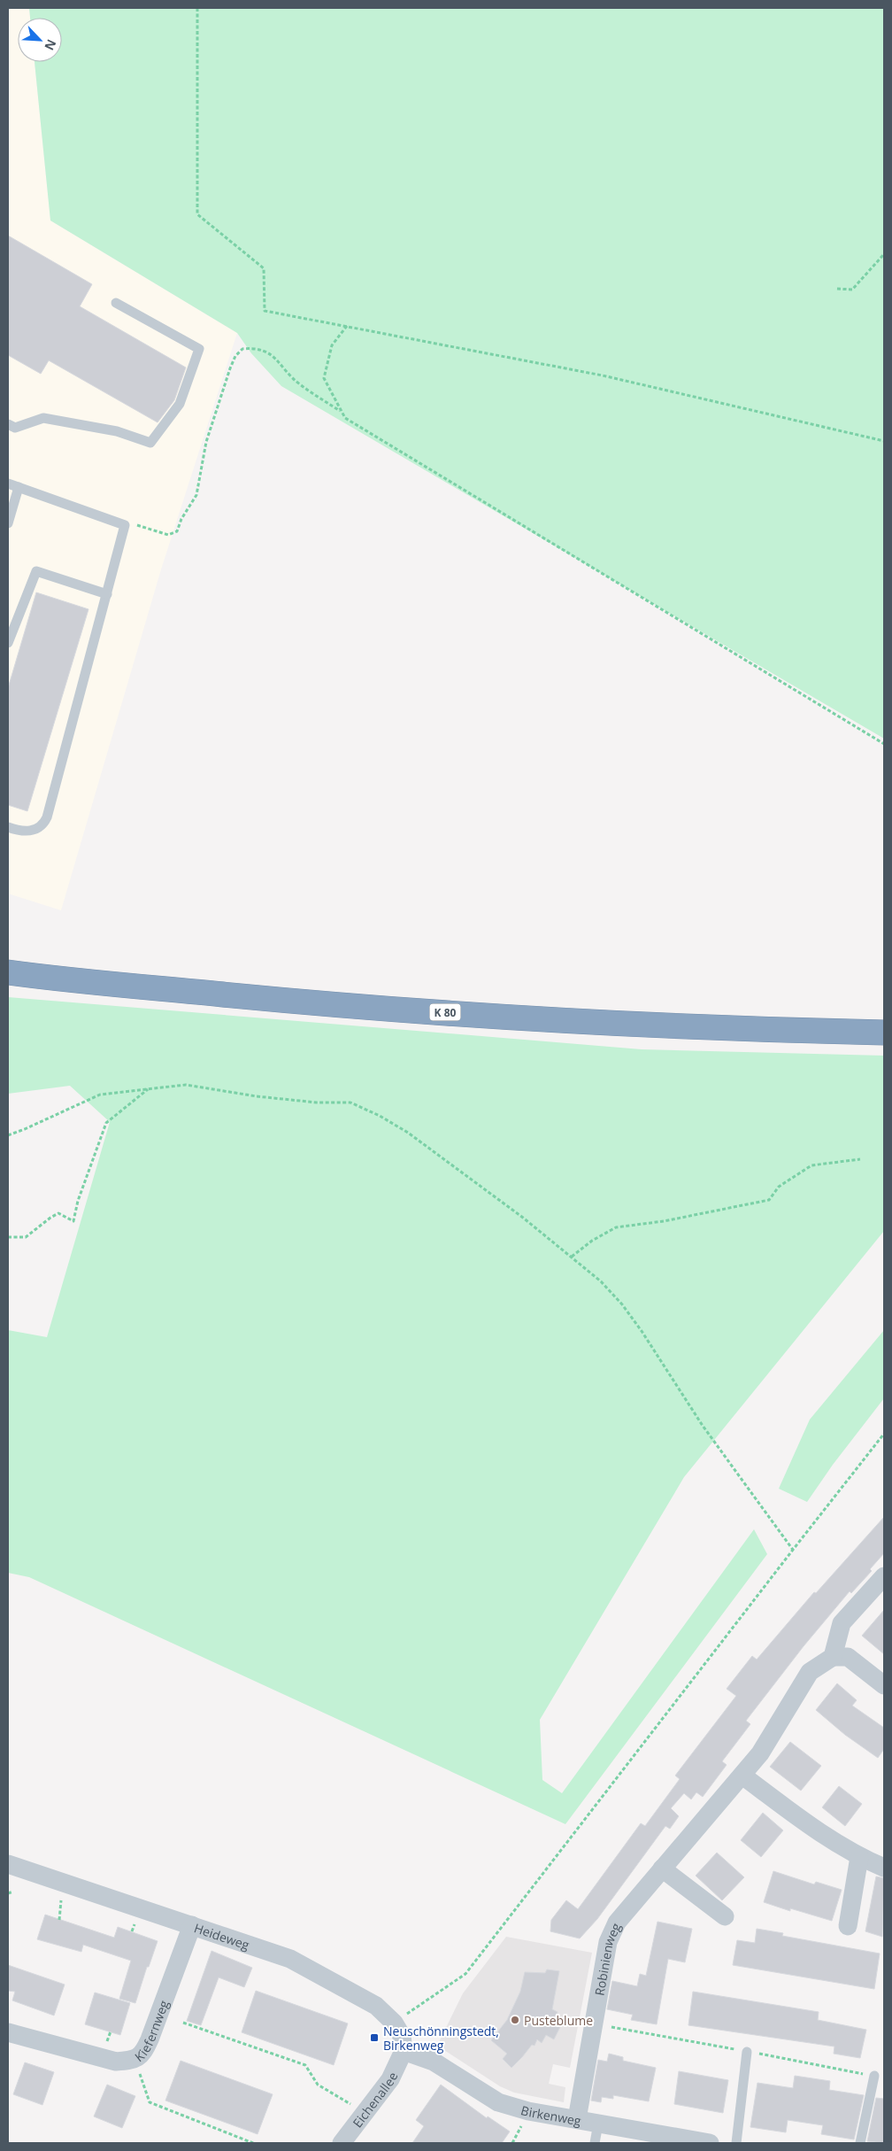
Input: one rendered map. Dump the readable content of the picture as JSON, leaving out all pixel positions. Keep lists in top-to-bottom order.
{
  "streets": {
    "highway": ["K 80"],
    "street": [
      "Heideweg",
      "Robinienweg",
      "Kiefernweg",
      "Eichenallee",
      "Birkenweg"
    ]
  },
  "crossings": [
    ["Heideweg", "Kiefernweg"],
    ["Heideweg", "Eichenallee"],
    ["Heideweg", "Birkenweg"],
    ["Robinienweg", "Birkenweg"],
    ["Eichenallee", "Birkenweg"]
  ],
  "places": {
    "other": ["Pusteblume"],
    "transit": ["Neuschönningstedt, Birkenweg"]
  },
  "north": "bottom right"
}
